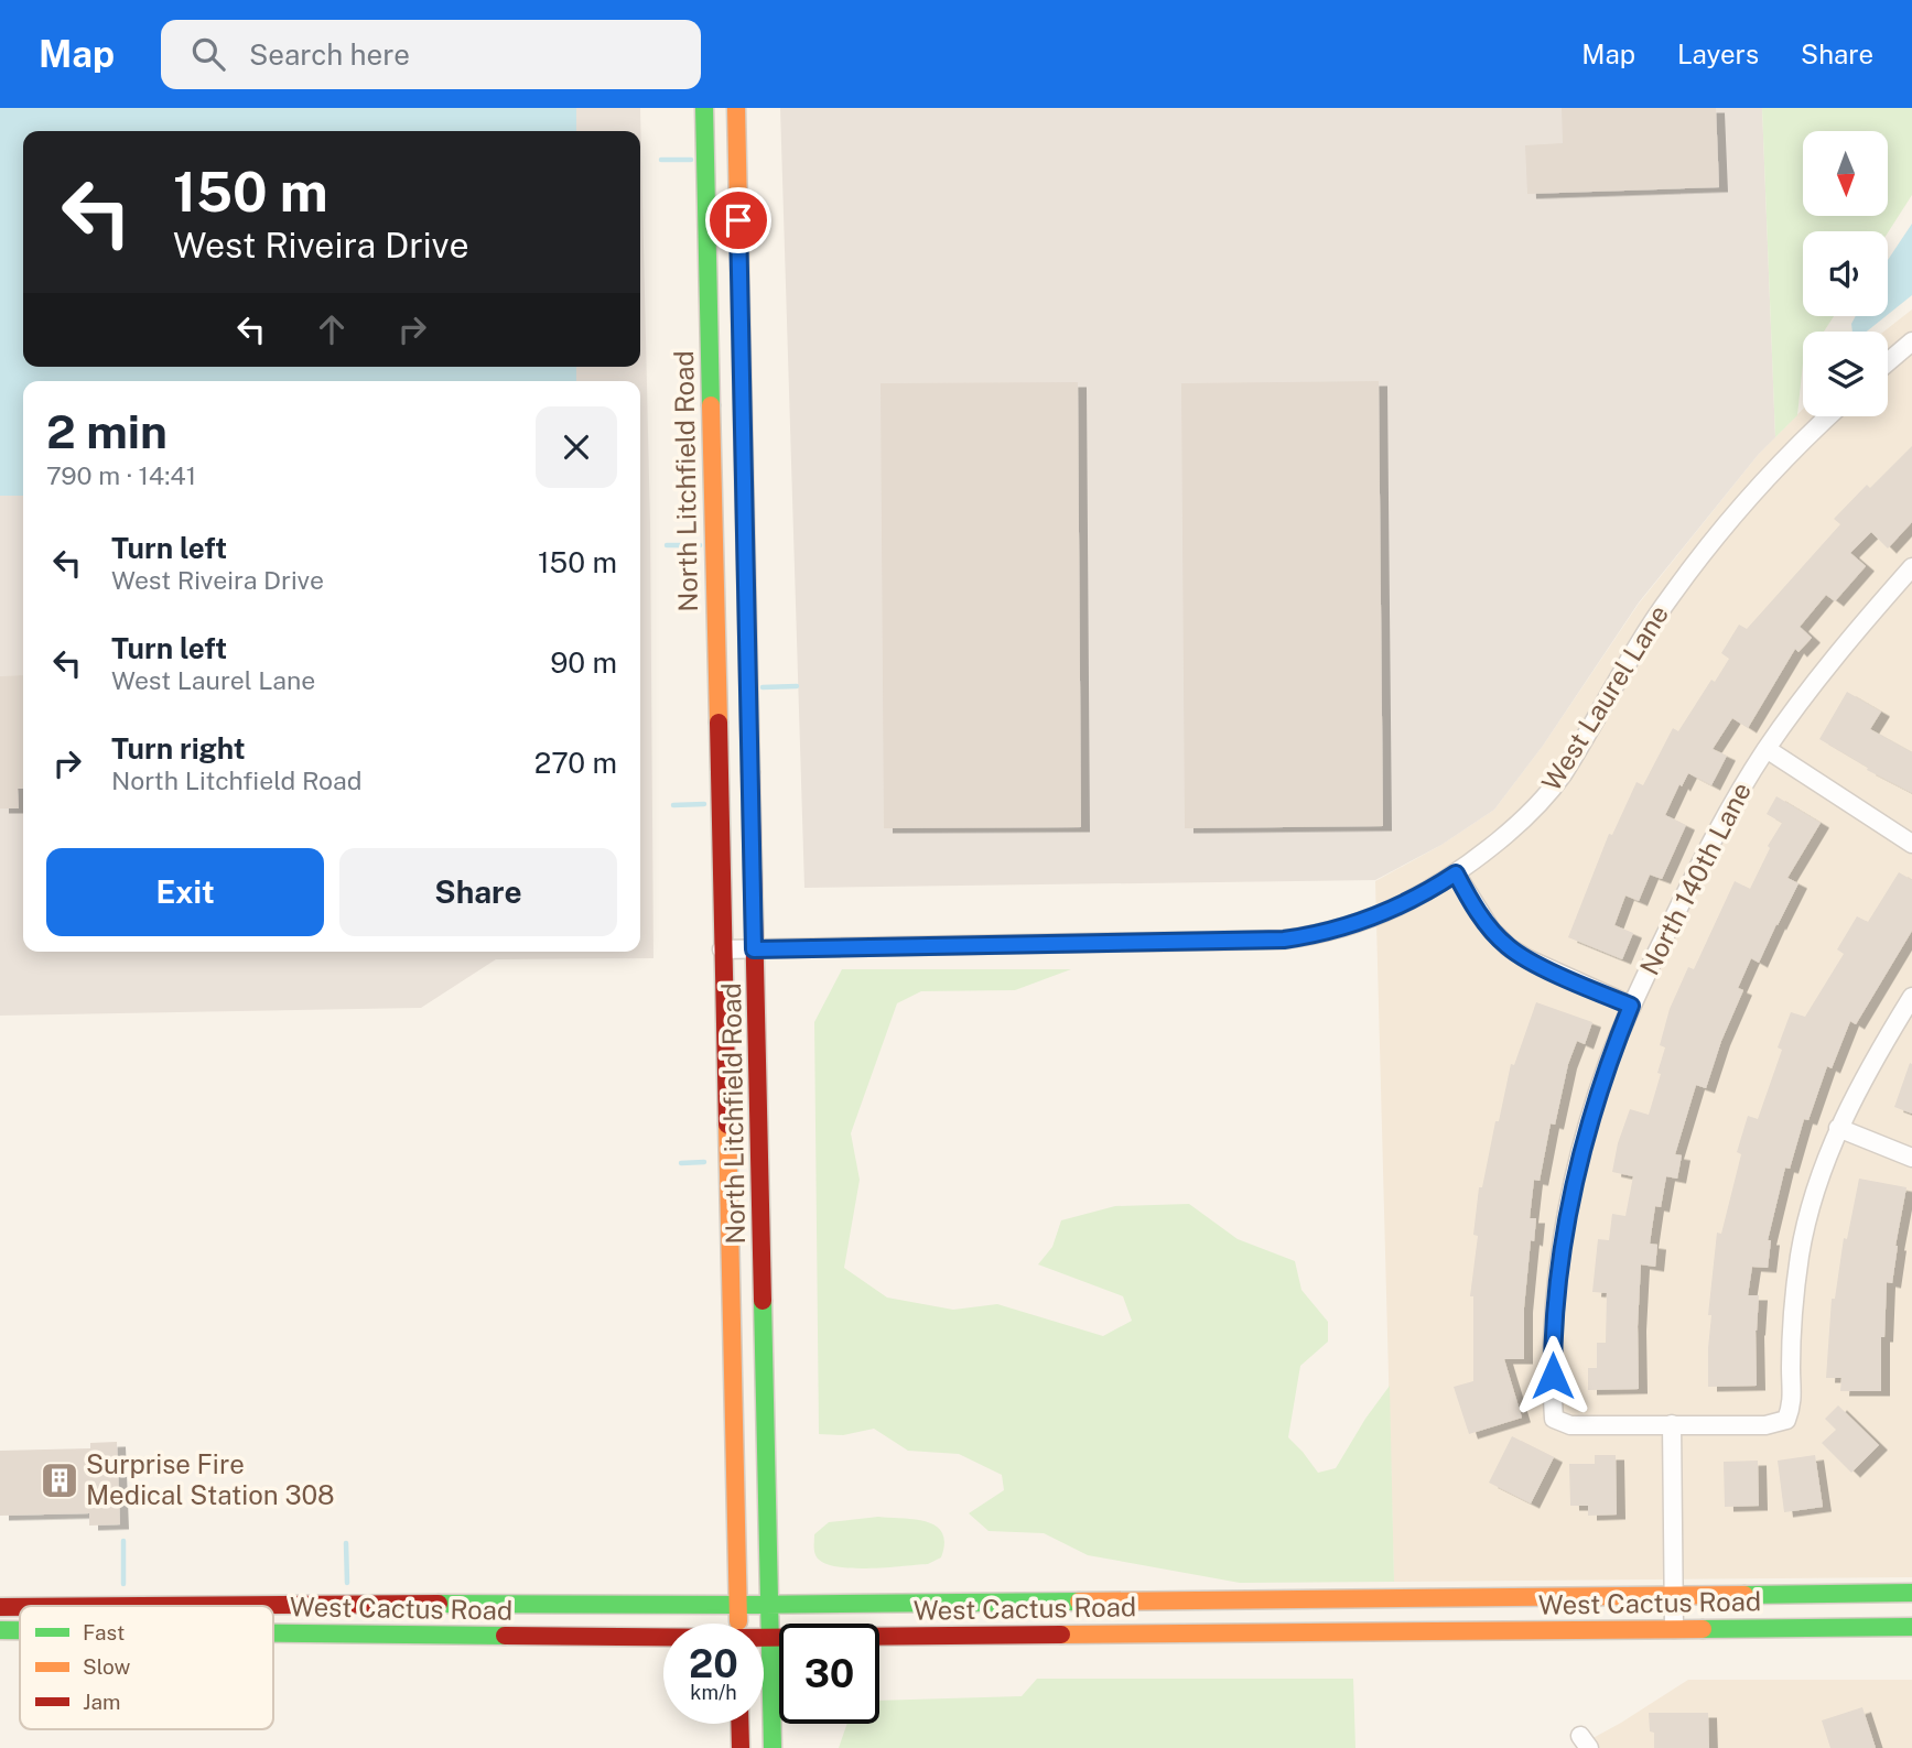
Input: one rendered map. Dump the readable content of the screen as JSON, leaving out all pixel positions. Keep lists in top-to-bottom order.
{
  "streets": {
    "main road": ["North Litchfield Road", "West Cactus Road"],
    "street": ["West Laurel Lane", "North 140th Lane"]
  },
  "crossings": [
    ["North Litchfield Road", "West Laurel Lane"],
    ["North Litchfield Road", "West Cactus Road"]
  ],
  "places": {
    "building": ["Surprise Fire Medical Station 308"]
  },
  "legend": ["Fast", "Slow", "Jam"],
  "north": "bottom",
  "page": {
    "header": "Map",
    "search": "Search here",
    "nav": ["Map", "Layers", "Share"],
    "turn": ["150 m", "West Riveira Drive"],
    "heading": ["2 min", "790 m · 14:41"],
    "list": [
      {
        "name": "Turn left",
        "note": "West Riveira Drive",
        "value": "150 m"
      },
      {
        "name": "Turn left",
        "note": "West Laurel Lane",
        "value": "90 m"
      },
      {
        "name": "Turn right",
        "note": "North Litchfield Road",
        "value": "270 m"
      }
    ],
    "buttons": ["Exit", "Share"],
    "speed": "20 km/h",
    "limit": "30"
  }
}
